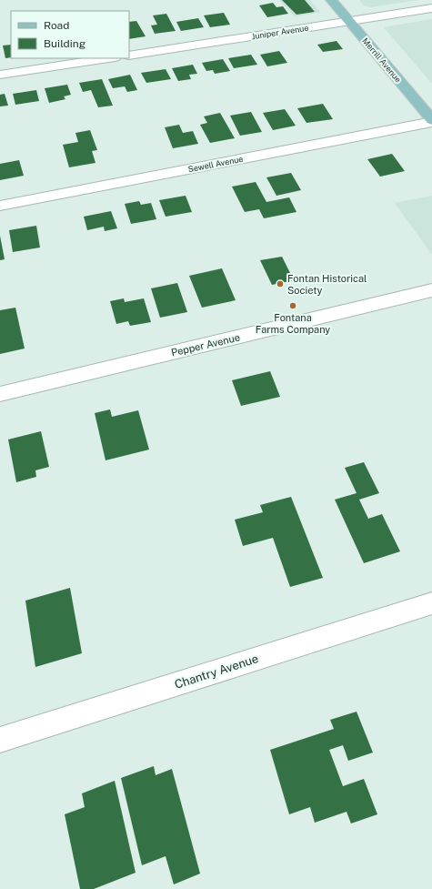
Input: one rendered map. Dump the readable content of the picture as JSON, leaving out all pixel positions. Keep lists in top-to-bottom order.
{
  "streets": {
    "main road": ["Merrill Avenue"],
    "street": [
      "Juniper Avenue",
      "Sewell Avenue",
      "Pepper Avenue",
      "Chantry Avenue"
    ]
  },
  "crossings": [
    ["Juniper Avenue", "Merrill Avenue"],
    ["Merrill Avenue", "Sewell Avenue"]
  ],
  "places": ["Fontan Historical Society", "Fontana Farms Company"],
  "legend": ["Road", "Building"]
}
